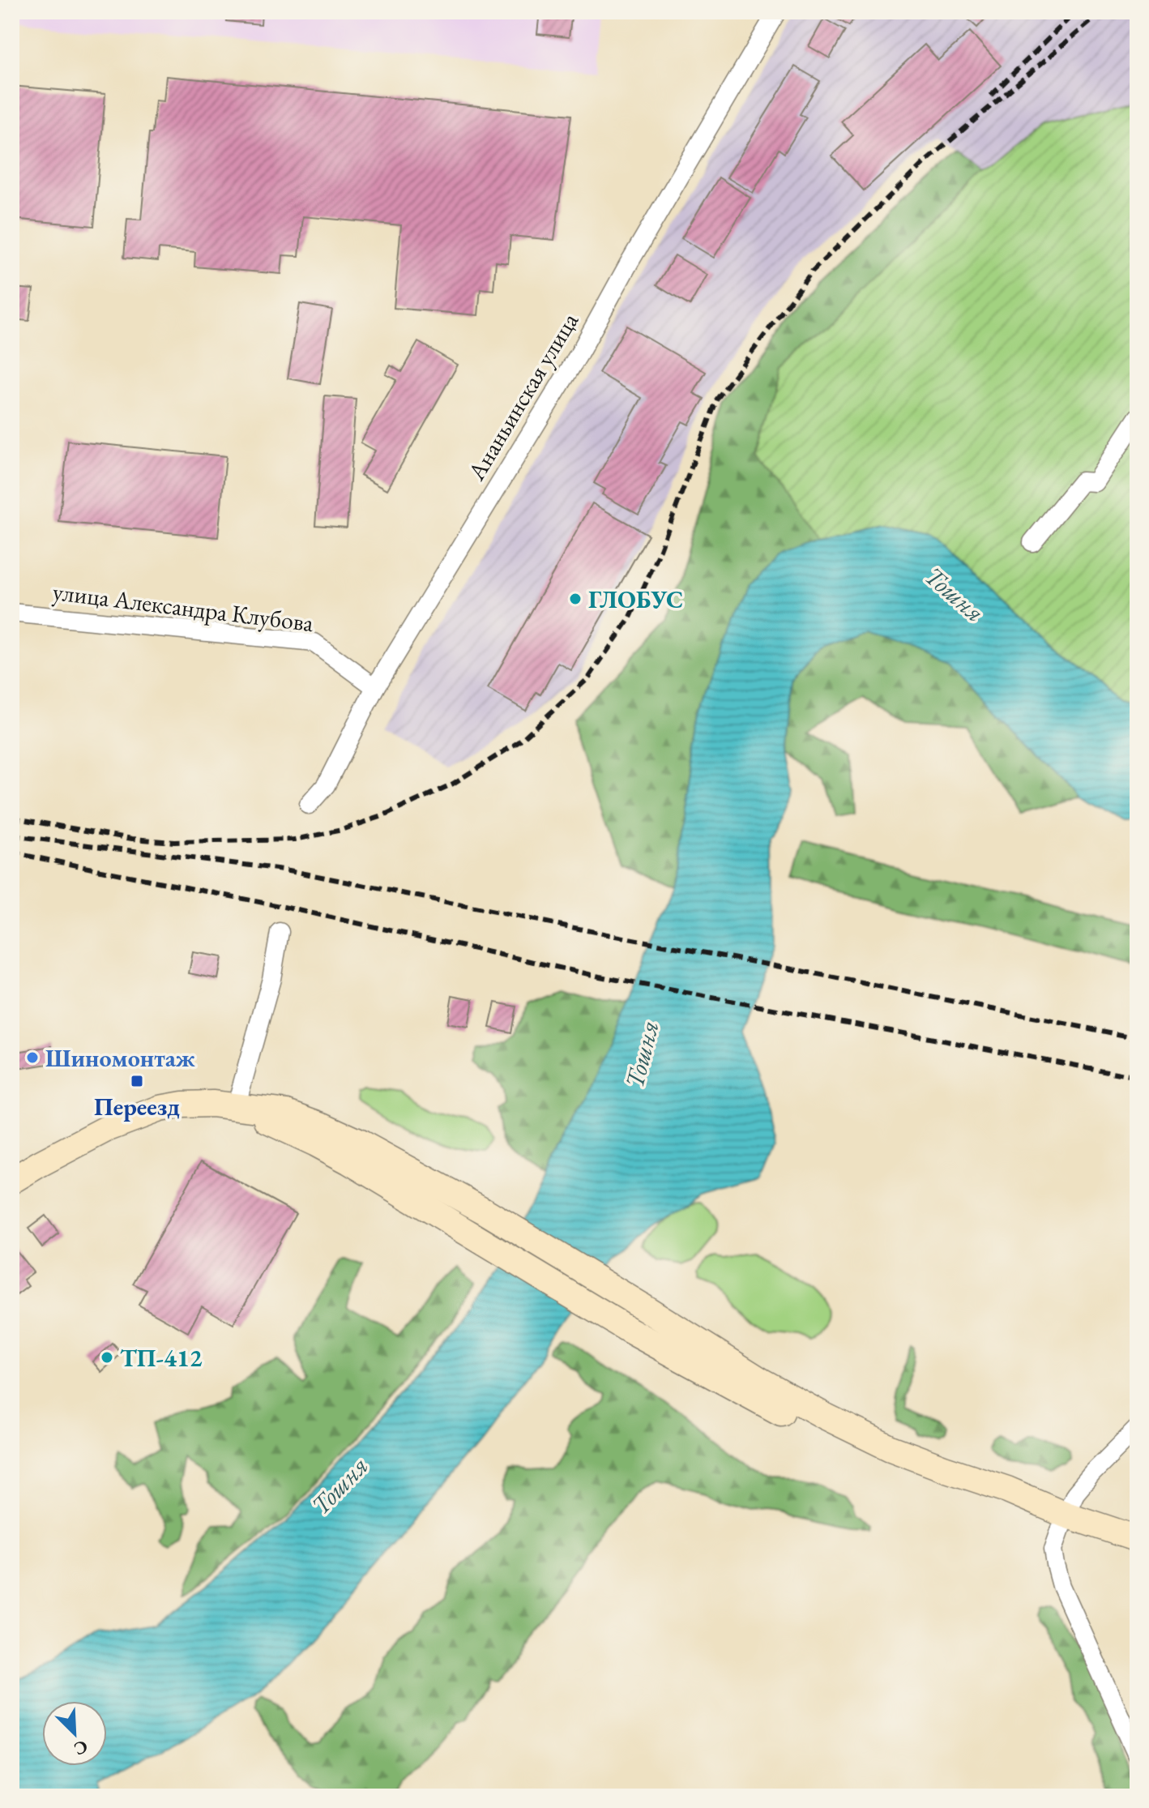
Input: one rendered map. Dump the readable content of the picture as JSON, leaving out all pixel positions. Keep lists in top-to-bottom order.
{
  "streets": {
    "street": ["Ананьинская улица", "улица Александра Клубова"]
  },
  "crossings": [
    ["Ананьинская улица", "улица Александра Клубова"]
  ],
  "water": ["Тошня"],
  "places": {
    "other": ["ГЛОБУС", "Шиномонтаж", "ТП-412"],
    "transit": ["Переезд"]
  },
  "north": "bottom right"
}
